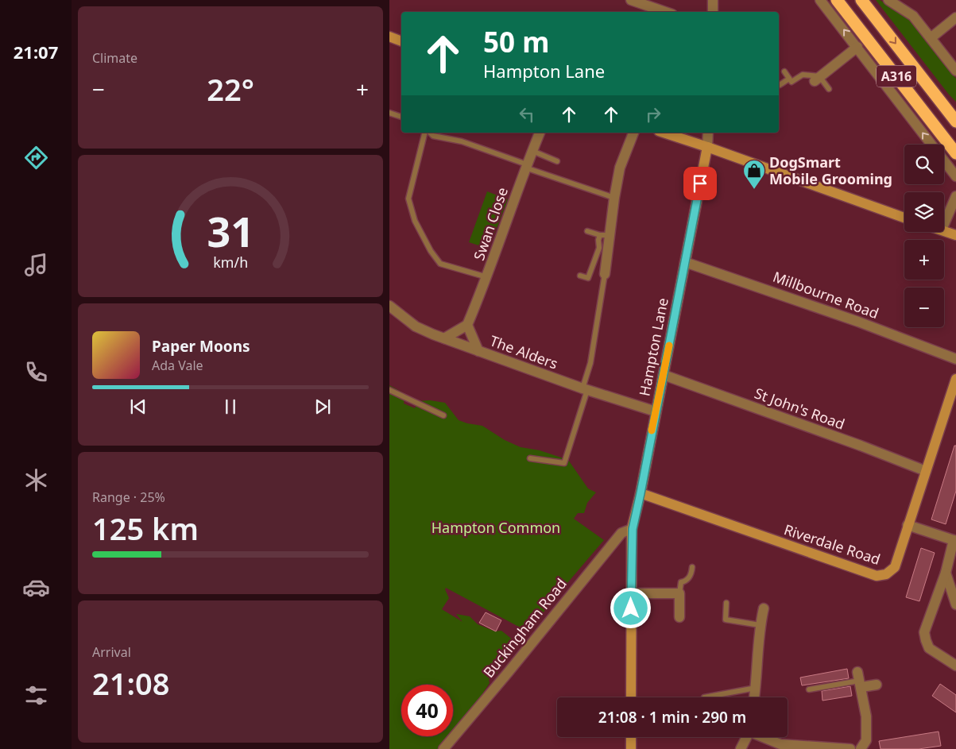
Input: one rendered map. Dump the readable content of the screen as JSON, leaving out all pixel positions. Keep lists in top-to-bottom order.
{
  "streets": {
    "highway": ["A316"],
    "street": [
      "Swan Close",
      "Millbourne Road",
      "Hampton Lane",
      "The Alders",
      "St John's Road",
      "Riverdale Road",
      "Buckingham Road"
    ]
  },
  "crossings": [
    ["Millbourne Road", "Hampton Lane"],
    ["Hampton Lane", "The Alders"],
    ["Hampton Lane", "St John's Road"],
    ["Hampton Lane", "Riverdale Road"],
    ["Hampton Lane", "Buckingham Road"],
    ["St John's Road", "Riverdale Road"]
  ],
  "parks": ["Hampton Common"],
  "places": {
    "shop": ["DogSmart Mobile Grooming"]
  },
  "page": {
    "tabs": "21:07",
    "tile": [
      "Climate",
      ["Range · 25%", "125 km"],
      ["Arrival", "21:08"]
    ],
    "turn": ["50 m", "Hampton Lane"],
    "heat": ["−", "22°", "+"],
    "map_buttons": ["+", "−"],
    "song": ["Paper Moons", "Ada Vale"],
    "limit": "40",
    "trip": "21:08 · 1 min · 290 m",
    "gauge": ["31", "km/h"]
  }
}
